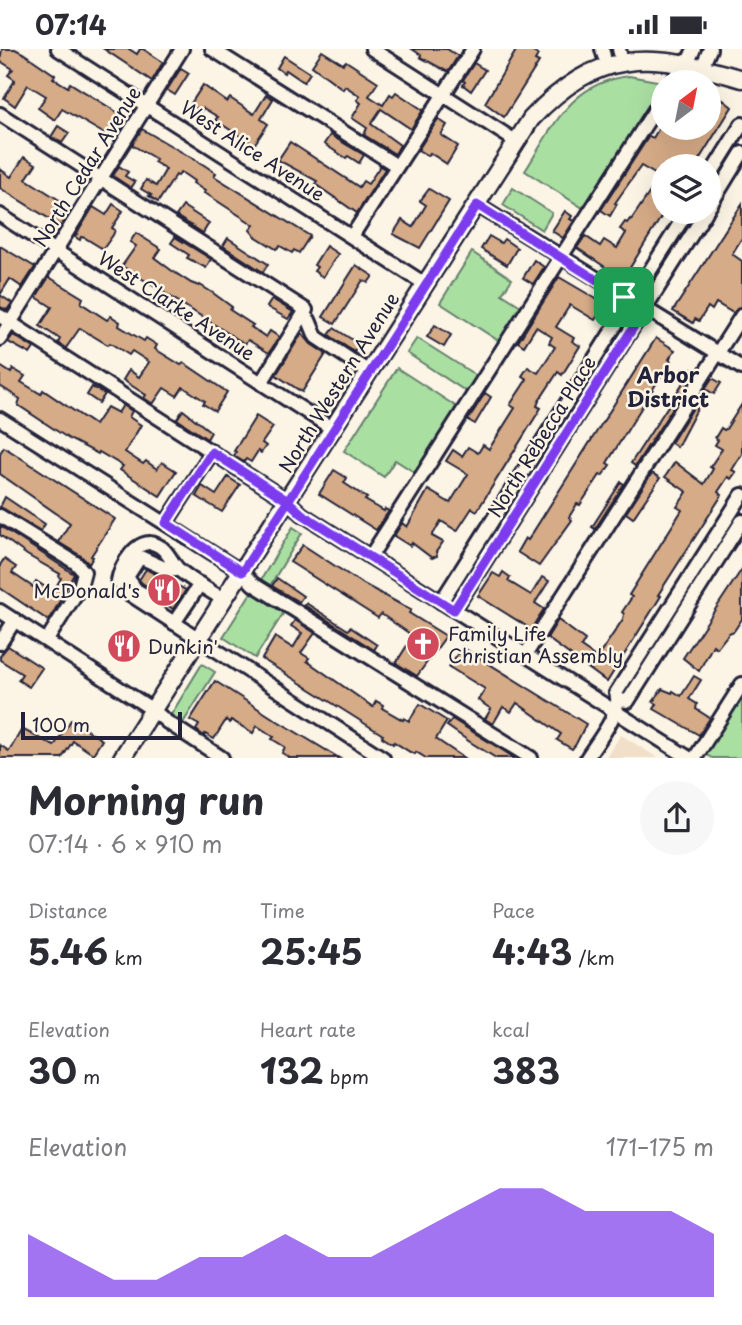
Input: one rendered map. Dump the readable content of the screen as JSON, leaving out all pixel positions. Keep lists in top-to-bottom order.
{
  "streets": {
    "main road": ["North Western Avenue"],
    "street": [
      "West Alice Avenue",
      "North Cedar Avenue",
      "West Clarke Avenue",
      "North Rebecca Place"
    ]
  },
  "crossings": [
    ["West Alice Avenue", "North Cedar Avenue"],
    ["West Alice Avenue", "North Western Avenue"],
    ["North Cedar Avenue", "West Clarke Avenue"],
    ["West Clarke Avenue", "North Western Avenue"]
  ],
  "districts": ["Arbor District"],
  "places": {
    "restaurant": ["McDonald's", "Dunkin'"],
    "church": ["Family Life Christian Assembly"]
  },
  "scale_bar": "100 m",
  "north": "top right",
  "page": {
    "status": "07:14",
    "scale": "100 m",
    "heading": ["Morning run", "07:14 · 6 × 910 m"],
    "stats": [
      ["Distance", "5.46 km"],
      ["Time", "25:45"],
      ["Pace", "4:43 /km"],
      ["Elevation", "30 m"],
      ["Heart rate", "132 bpm"],
      ["kcal", "383"]
    ],
    "chart": ["Elevation", "171–175 m"]
  }
}
